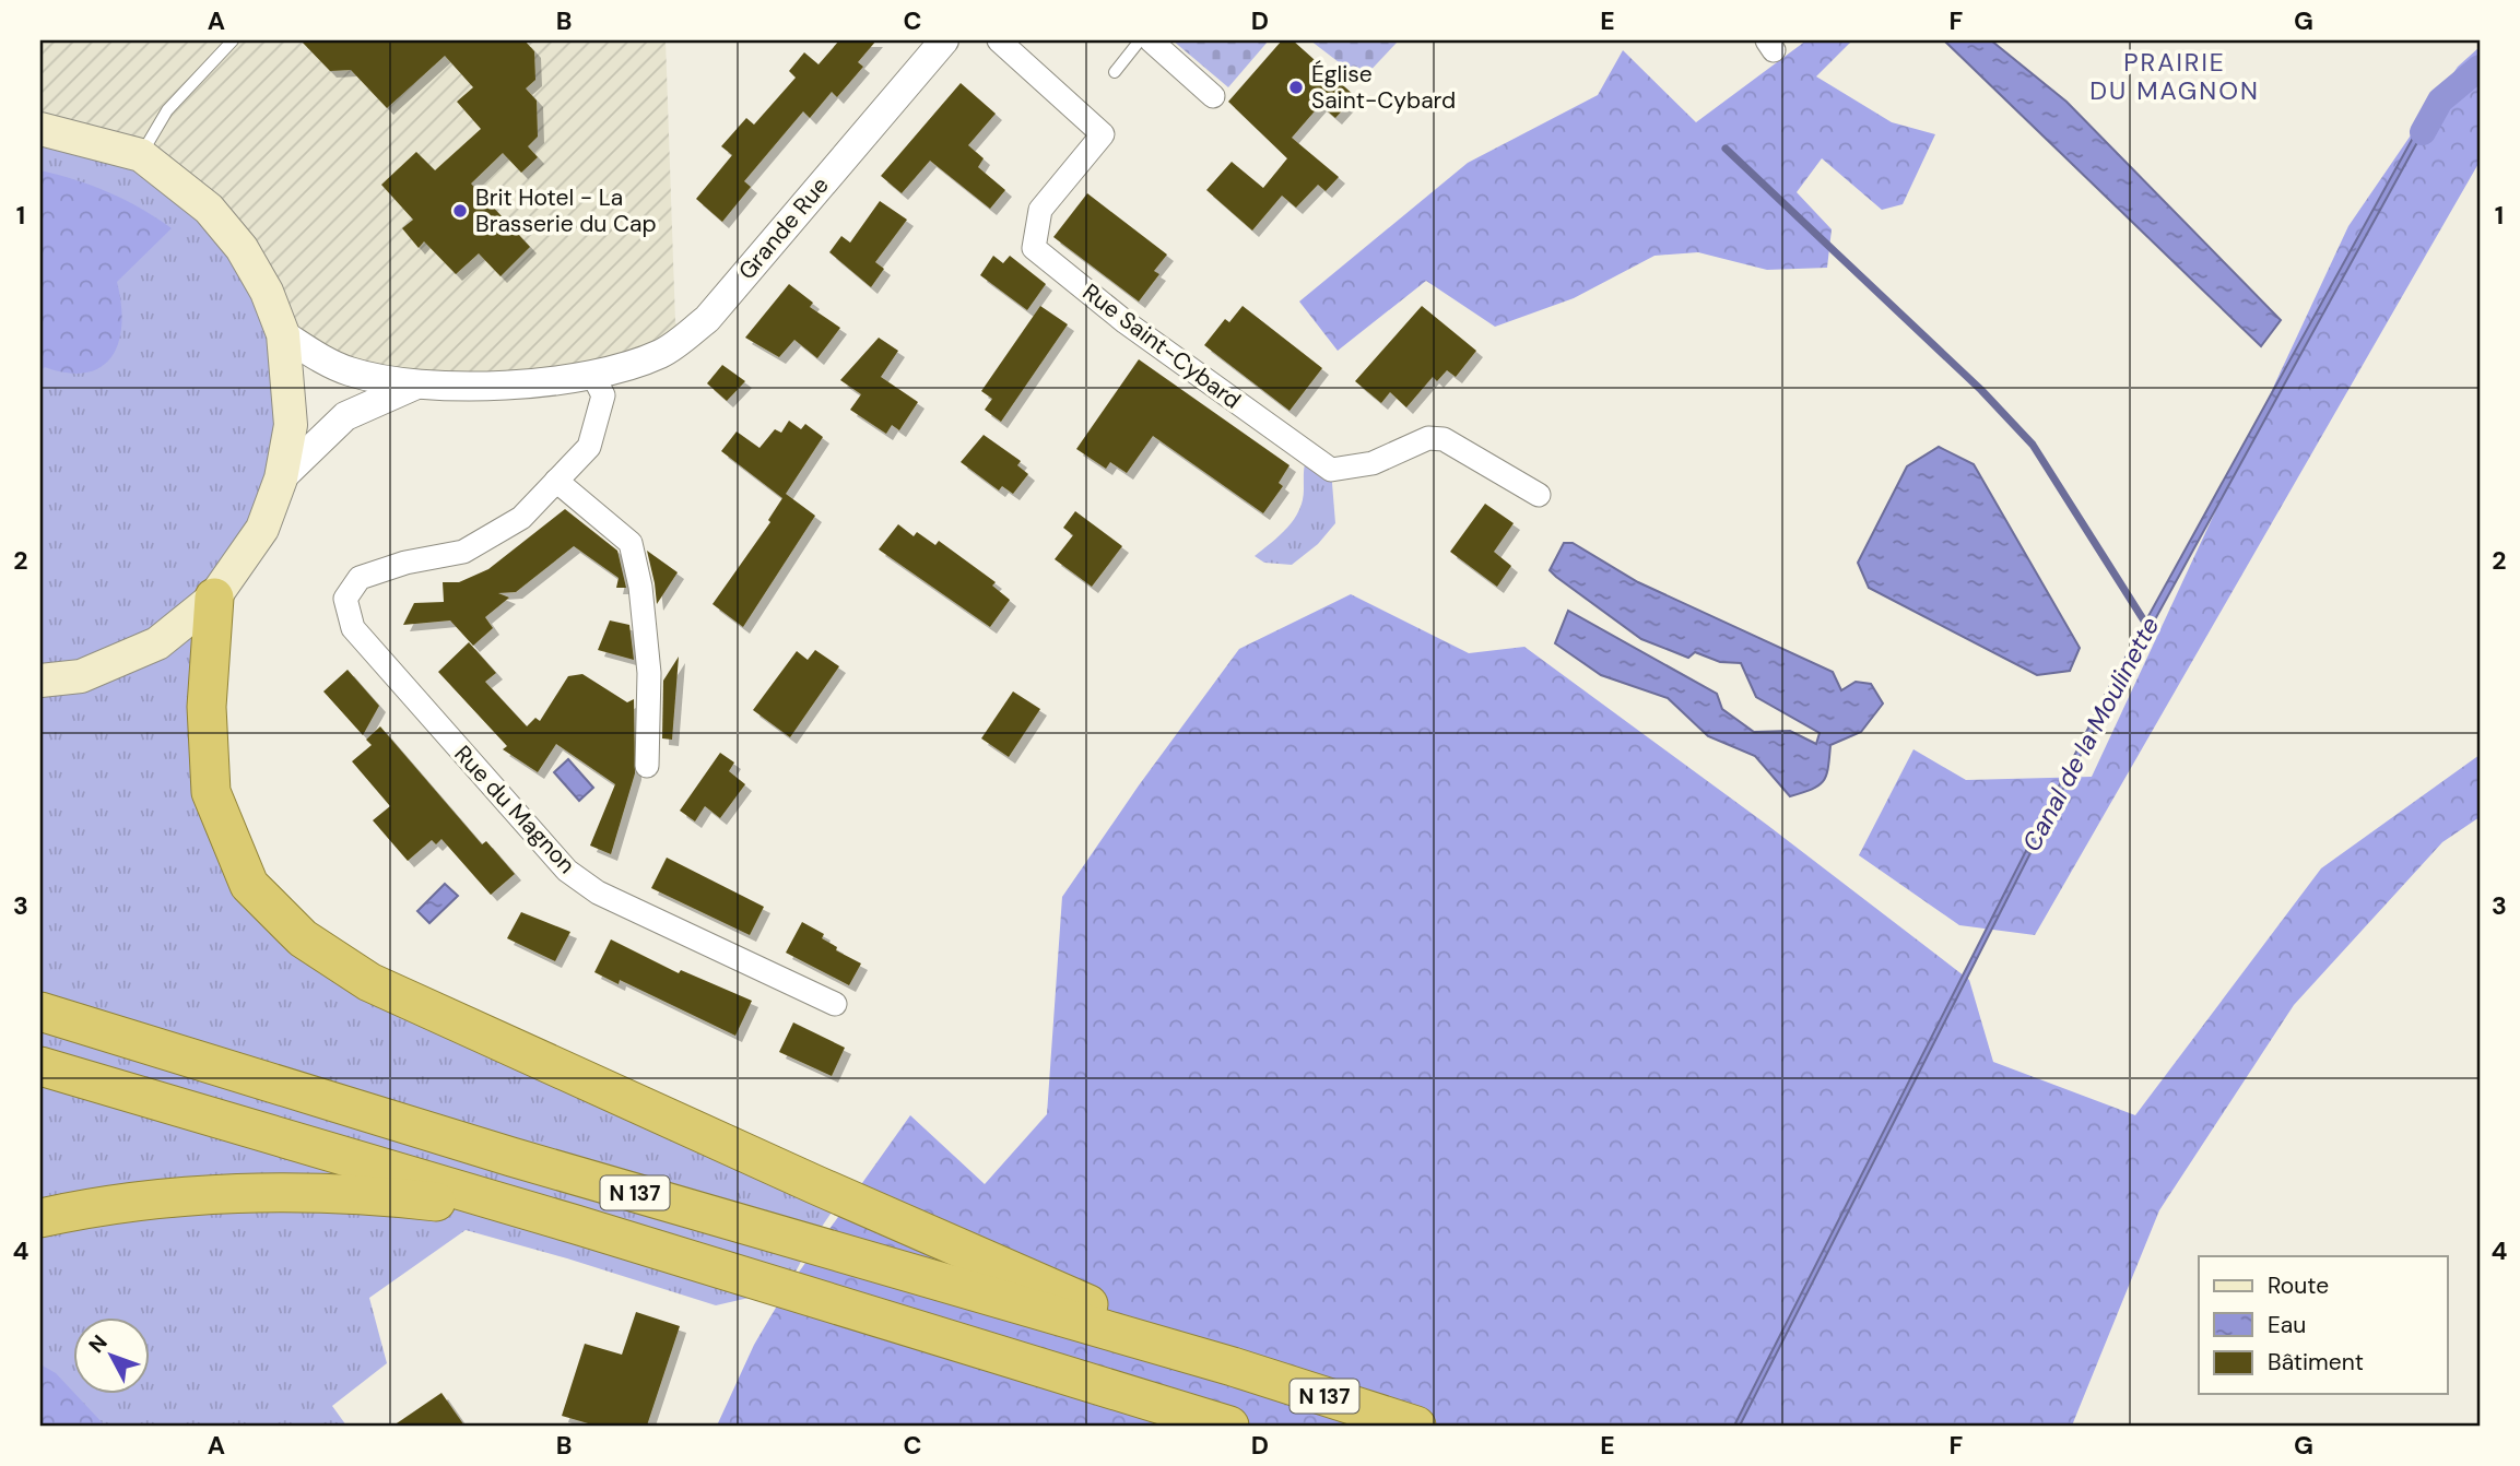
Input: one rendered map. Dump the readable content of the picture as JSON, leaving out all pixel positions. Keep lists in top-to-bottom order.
{
  "streets": {
    "highway": ["N 137"],
    "street": ["Grande Rue", "Rue Saint-Cybard", "Rue du Magnon"]
  },
  "districts": ["PRAIRIE DU MAGNON"],
  "water": ["Canal de la Moulinette"],
  "places": ["Église Saint-Cybard", "Brit Hotel - La Brasserie du Cap"],
  "legend": ["Route", "Eau", "Bâtiment"],
  "north": "top left",
  "grid": {
    "columns": [
      "A",
      "B",
      "C",
      "D",
      "E",
      "F",
      "G"
    ],
    "rows": [
      "1",
      "2",
      "3",
      "4"
    ]
  }
}
